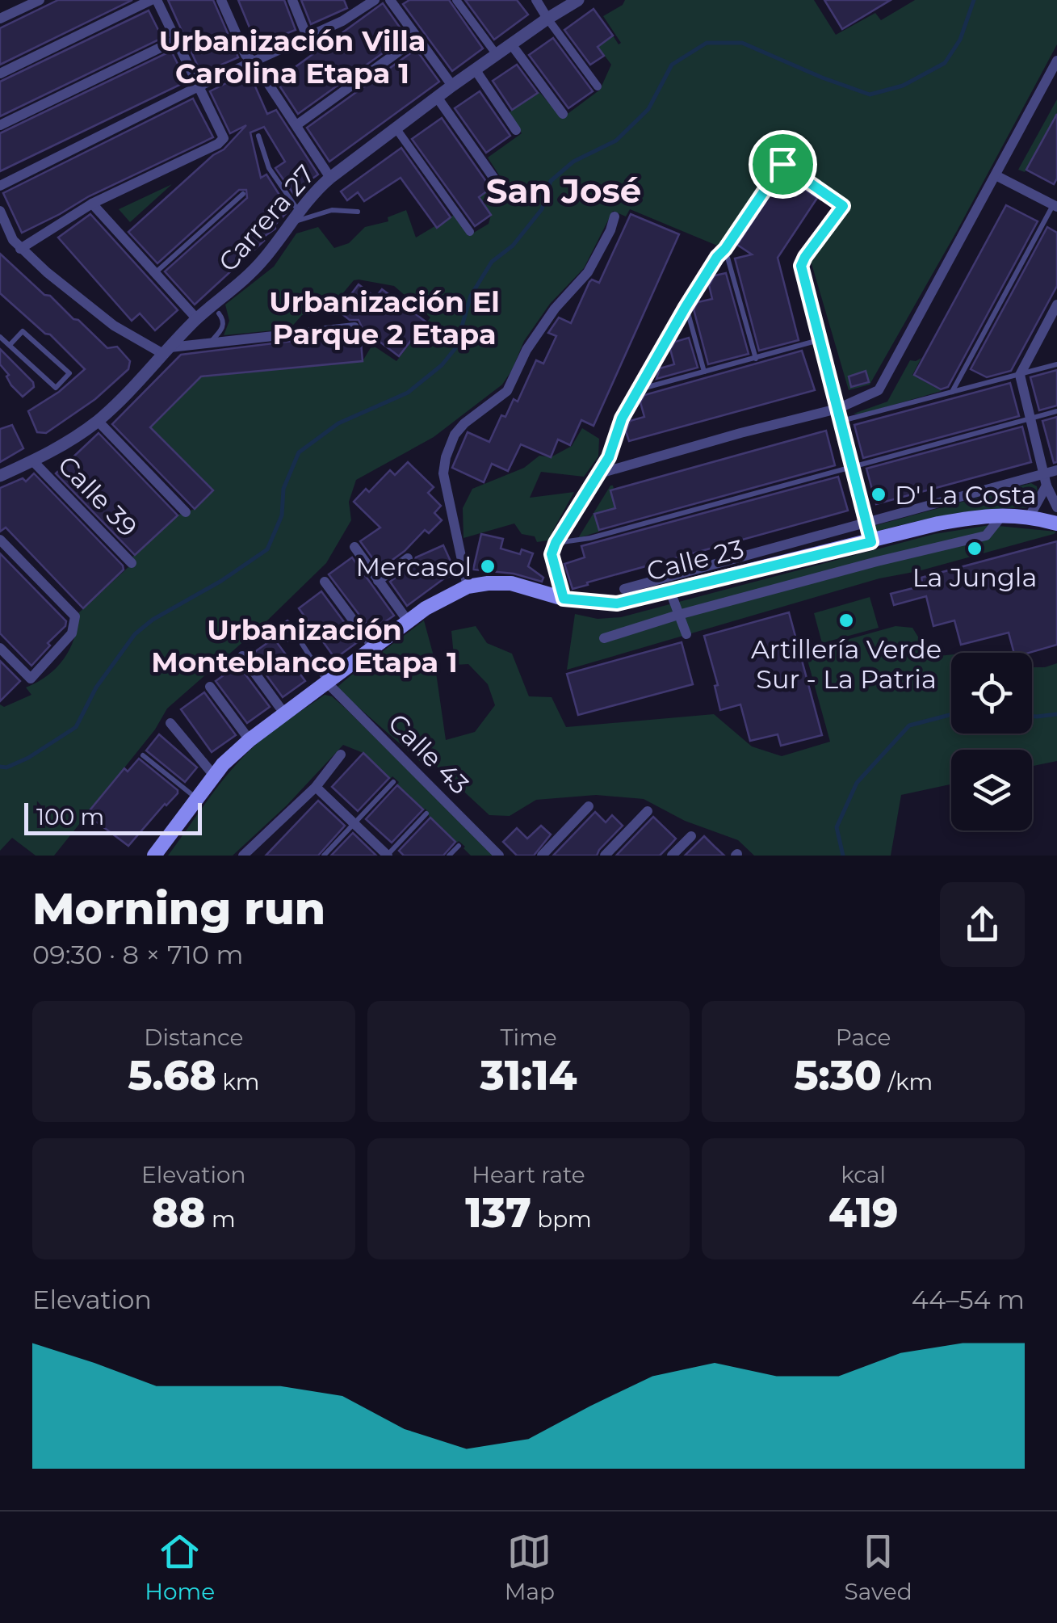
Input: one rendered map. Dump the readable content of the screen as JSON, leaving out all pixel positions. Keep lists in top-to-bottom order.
{
  "streets": {
    "main road": ["Calle 23"],
    "street": ["Carrera 27", "Calle 39", "Calle 43"]
  },
  "crossings": [
    ["Carrera 27", "Calle 39"],
    ["Calle 23", "Calle 43"]
  ],
  "districts": [
    "Urbanización Villa Carolina Etapa 1",
    "San José",
    "Urbanización El Parque 2 Etapa",
    "Urbanización Monteblanco Etapa 1"
  ],
  "places": [
    "D' La Costa",
    "La Jungla",
    "Mercasol",
    "Artillería Verde Sur - La Patria"
  ],
  "scale_bar": "100 m",
  "page": {
    "scale": "100 m",
    "heading": ["Morning run", "09:30 · 8 × 710 m"],
    "stats": [
      ["Distance", "5.68 km"],
      ["Time", "31:14"],
      ["Pace", "5:30 /km"],
      ["Elevation", "88 m"],
      ["Heart rate", "137 bpm"],
      ["kcal", "419"]
    ],
    "chart": ["Elevation", "44–54 m"],
    "tabs": ["Home", "Map", "Saved"]
  }
}
